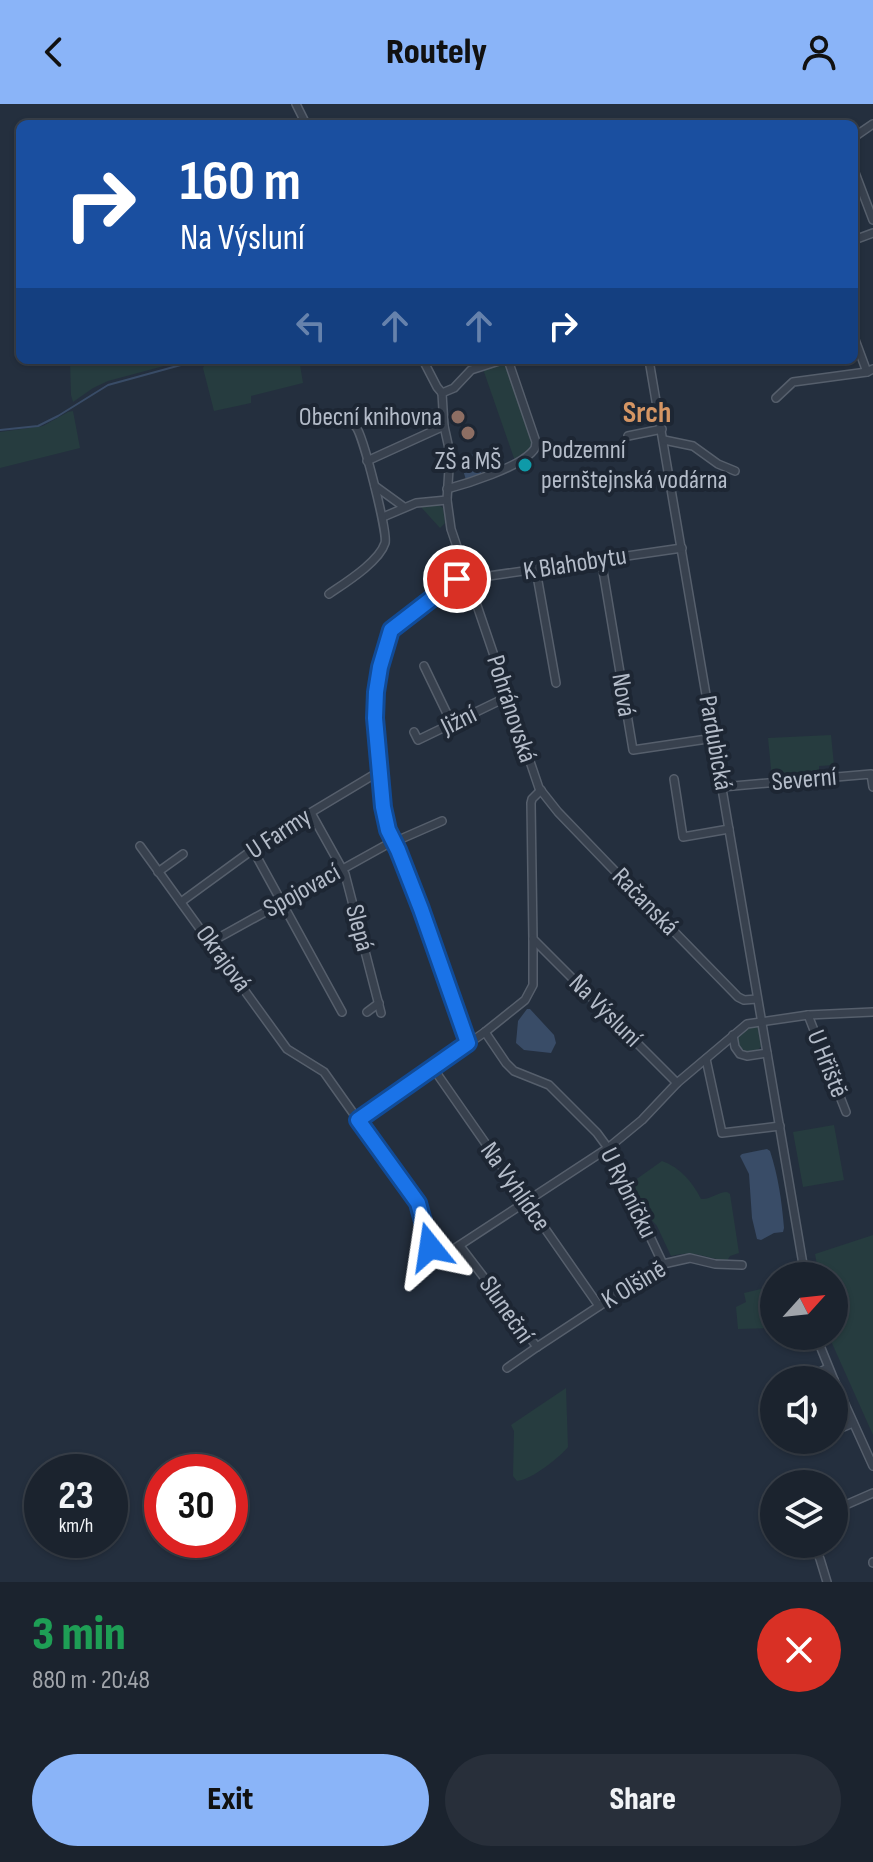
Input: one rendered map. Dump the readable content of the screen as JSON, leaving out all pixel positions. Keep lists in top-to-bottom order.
{
  "streets": {
    "street": [
      "K Blahobytu",
      "Nová",
      "Pohránovská",
      "Jižní",
      "Pardubická",
      "Severní",
      "U Farmy",
      "Spojovací",
      "Račanská",
      "Slepá",
      "Okrajová",
      "Na Výsluní",
      "U Hřiště",
      "Na Vyhlídce",
      "U Rybníčku",
      "K Olšině",
      "Sluneční"
    ]
  },
  "crossings": [
    ["K Blahobytu", "Nová"],
    ["K Blahobytu", "Pohránovská"],
    ["K Blahobytu", "Pardubická"],
    ["Nová", "Pardubická"],
    ["Pohránovská", "Jižní"],
    ["Pohránovská", "Račanská"],
    ["Pohránovská", "Na Výsluní"],
    ["Pardubická", "Severní"],
    ["Pardubická", "Račanská"],
    ["Pardubická", "U Hřiště"],
    ["U Farmy", "Slepá"],
    ["U Farmy", "Okrajová"],
    ["Spojovací", "Slepá"],
    ["Spojovací", "Okrajová"],
    ["Račanská", "Na Výsluní"],
    ["Okrajová", "Na Výsluní"],
    ["Na Výsluní", "Na Vyhlídce"],
    ["Na Výsluní", "U Rybníčku"],
    ["Na Vyhlídce", "K Olšině"],
    ["U Rybníčku", "K Olšině"],
    ["K Olšině", "Sluneční"]
  ],
  "districts": ["Srch"],
  "places": ["Obecní knihovna", "ZŠ a MŠ", "Podzemní pernštejnská vodárna"],
  "north": "top right",
  "page": {
    "header": "Routely",
    "turn": ["160 m", "Na Výsluní"],
    "speed": "23 km/h",
    "limit": "30",
    "heading": ["3 min", "880 m · 20:48"],
    "buttons": ["Exit", "Share"]
  }
}
